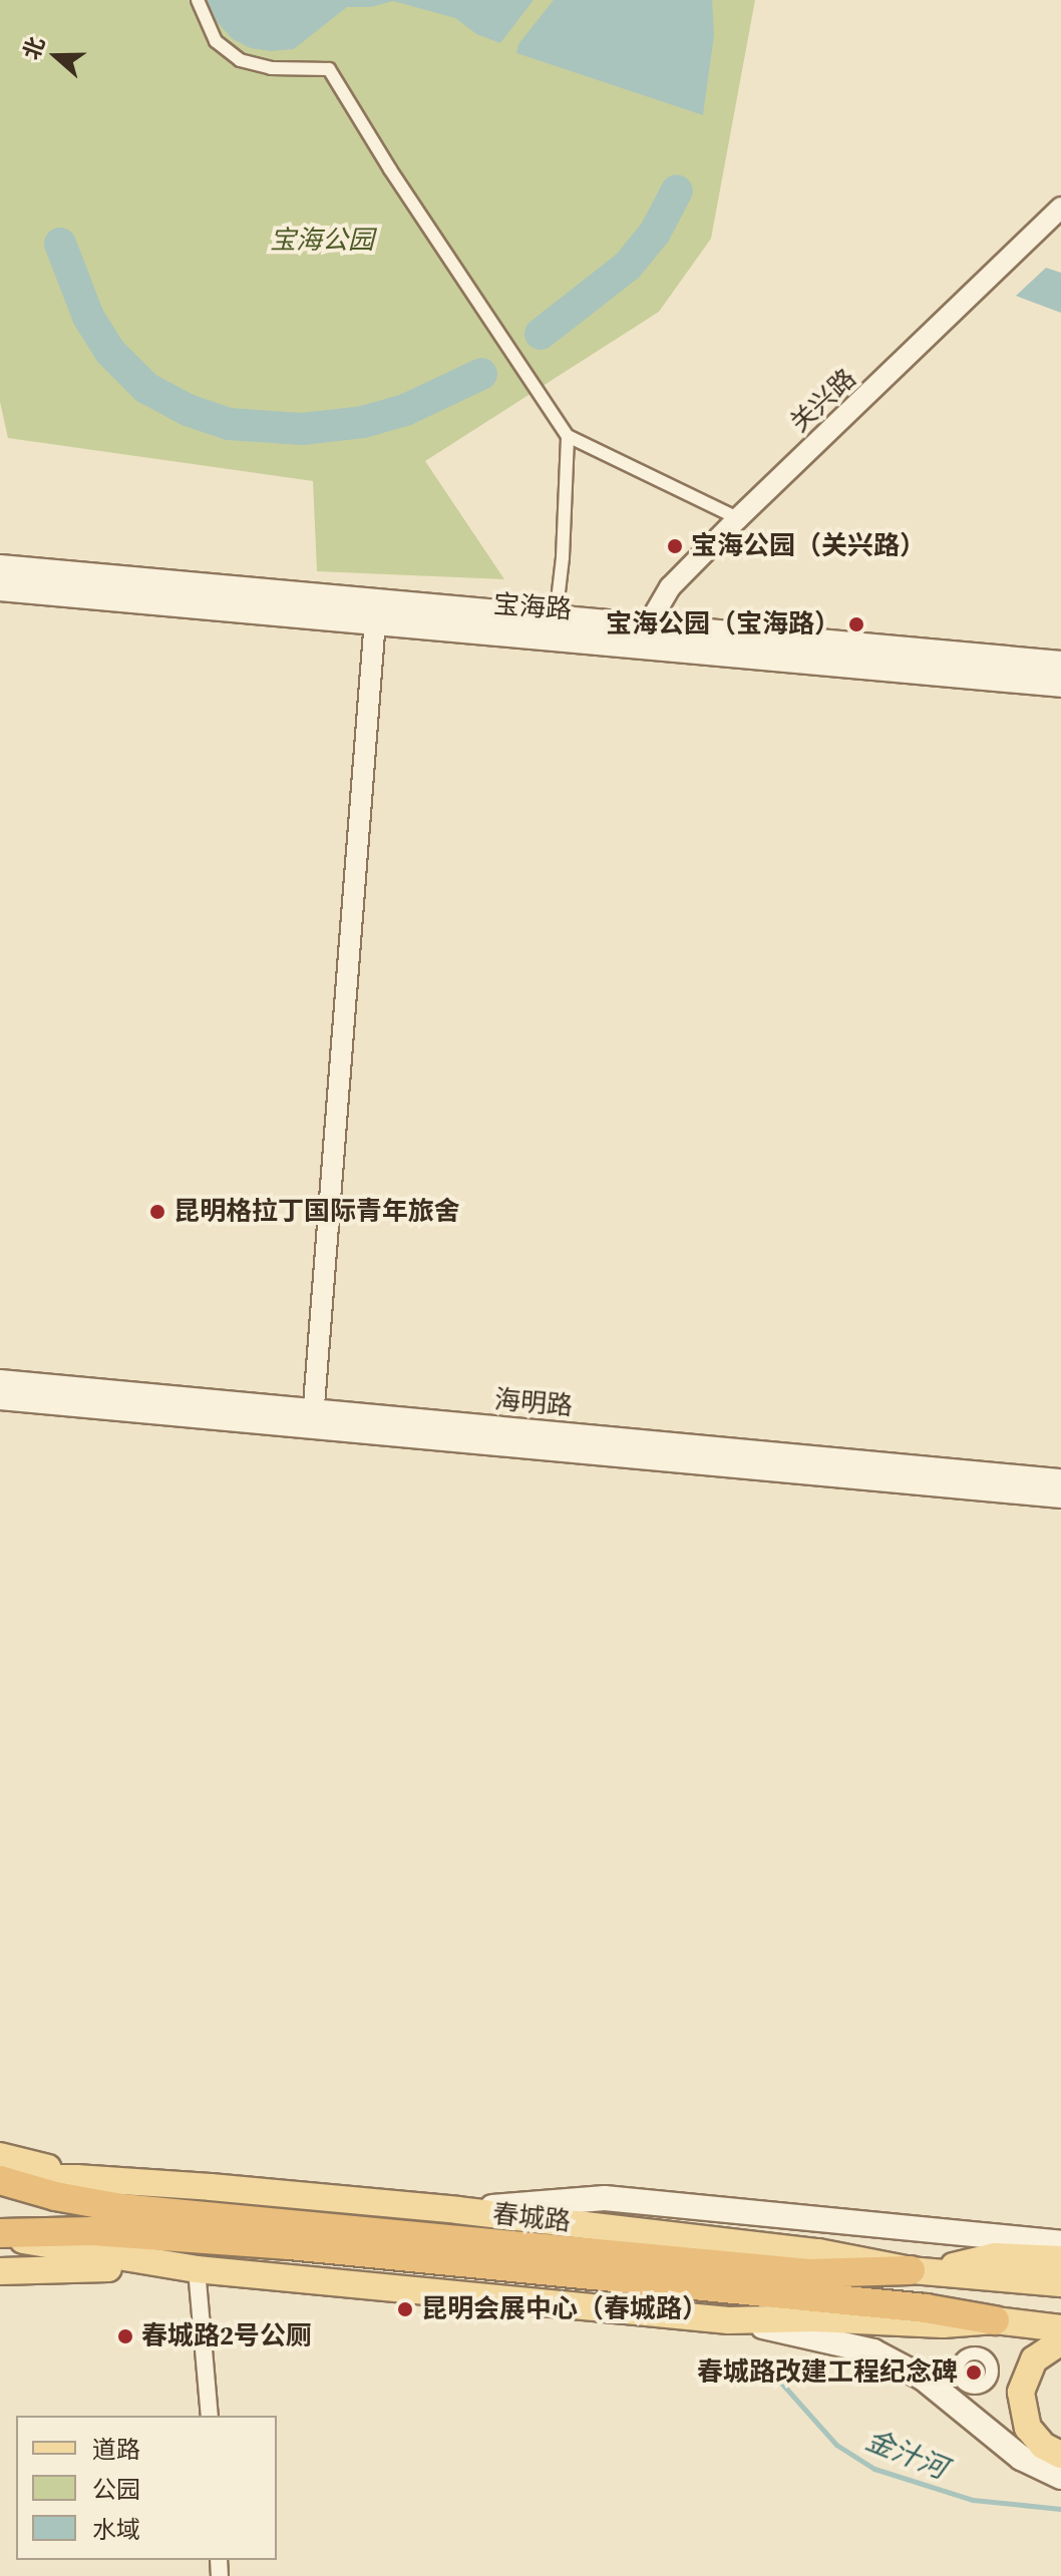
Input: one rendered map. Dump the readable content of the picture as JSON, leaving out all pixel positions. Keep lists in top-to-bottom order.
{
  "streets": {
    "main road": ["宝海路", "春城路"],
    "street": ["关兴路", "海明路"]
  },
  "crossings": [
    ["关兴路", "宝海路"]
  ],
  "water": ["金汁河"],
  "parks": ["宝海公园"],
  "places": [
    "宝海公园（关兴路）",
    "宝海公园（宝海路）",
    "昆明格拉丁国际青年旅舍",
    "昆明会展中心（春城路）",
    "春城路2号公厕",
    "春城路改建工程纪念碑"
  ],
  "legend": ["道路", "公园", "水域"],
  "north": "left"
}
